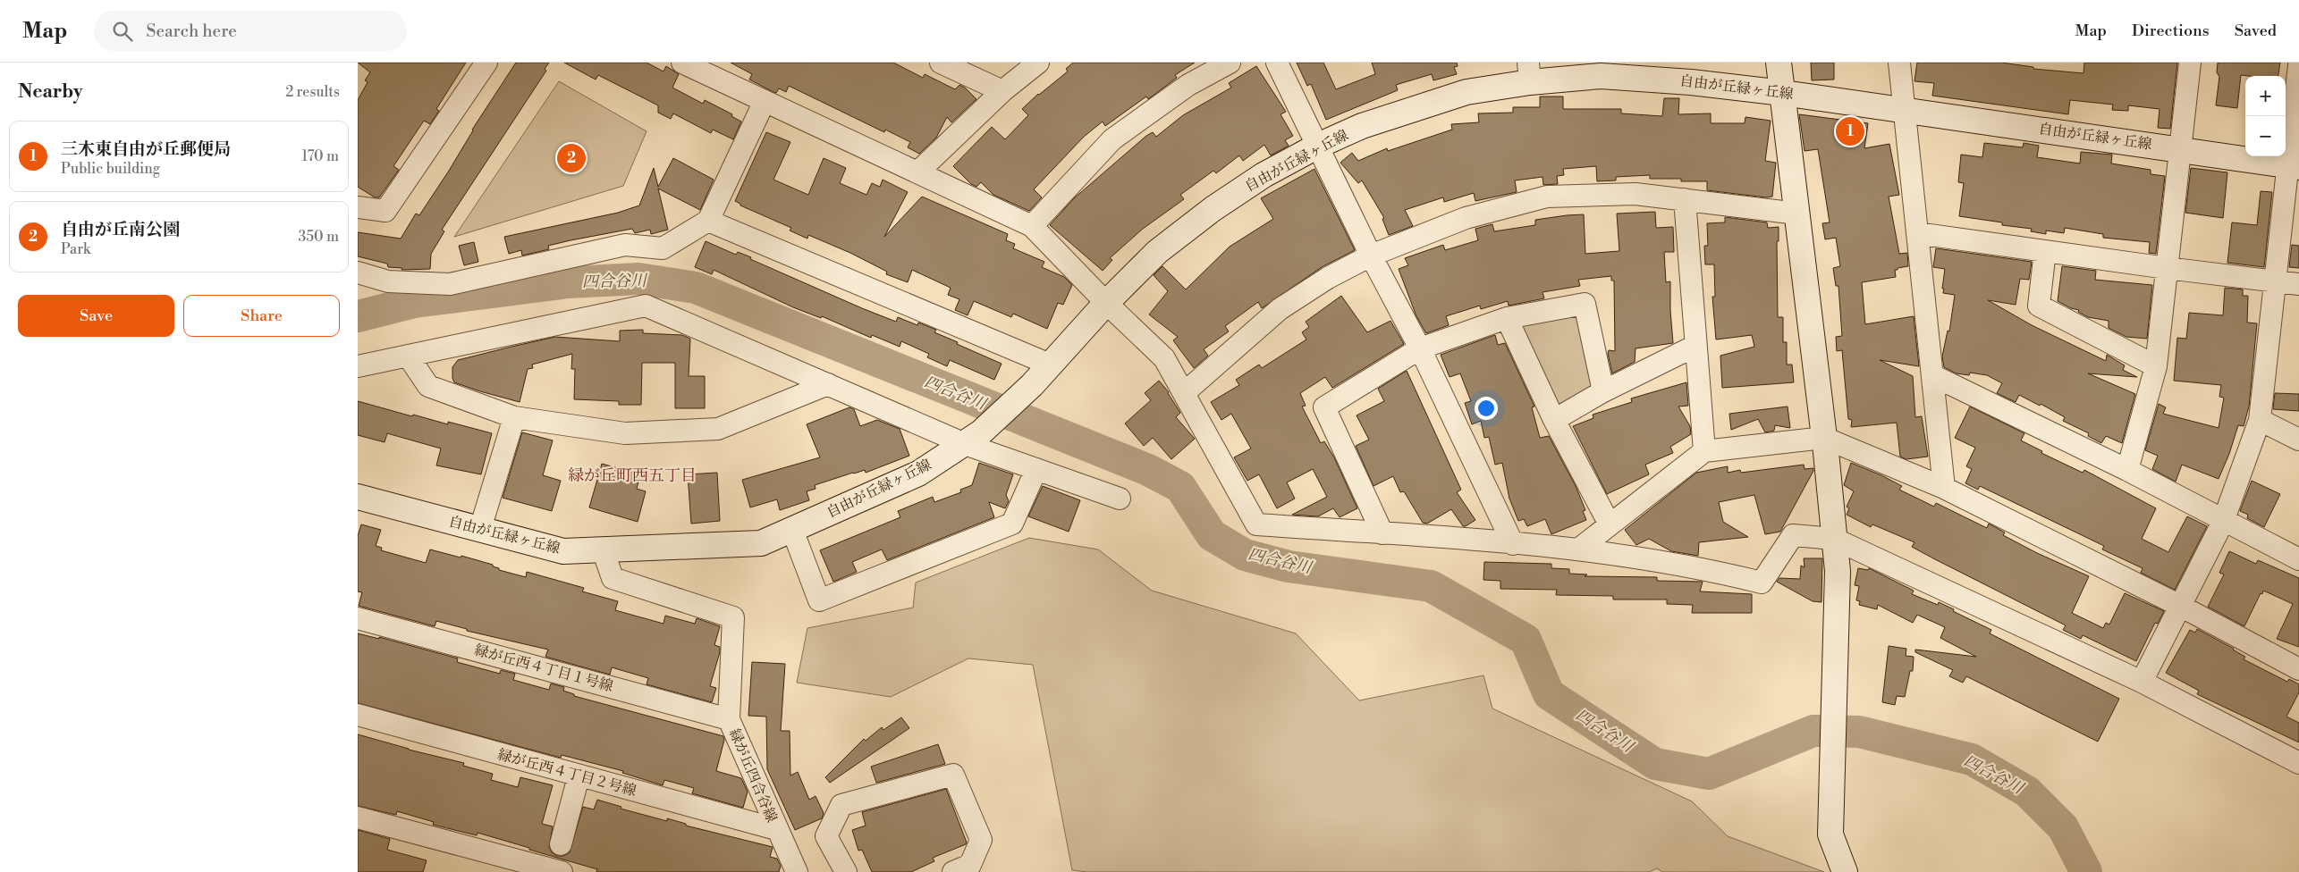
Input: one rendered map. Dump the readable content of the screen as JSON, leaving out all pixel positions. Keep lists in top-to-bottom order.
{
  "streets": {
    "street": [
      "自由が丘緑ヶ丘線",
      "緑が丘西４丁目１号線",
      "緑が丘西４丁目２号線",
      "緑が丘四合谷線"
    ]
  },
  "crossings": [
    ["自由が丘緑ヶ丘線", "緑が丘四合谷線"],
    ["緑が丘西４丁目１号線", "緑が丘四合谷線"],
    ["緑が丘西４丁目２号線", "緑が丘四合谷線"]
  ],
  "districts": ["緑が丘町西五丁目"],
  "water": ["四合谷川"],
  "page": {
    "header": "Map",
    "search": "Search here",
    "nav": ["Map", "Directions", "Saved"],
    "heading": ["Nearby", "2 results"],
    "map_buttons": ["+", "−"],
    "pins": ["1", "2"],
    "list": [
      {
        "mark": "1",
        "name": "三木東自由が丘郵便局",
        "note": "Public building",
        "value": "170 m"
      },
      {
        "mark": "2",
        "name": "自由が丘南公園",
        "note": "Park",
        "value": "350 m"
      }
    ],
    "buttons": ["Save", "Share"]
  }
}
